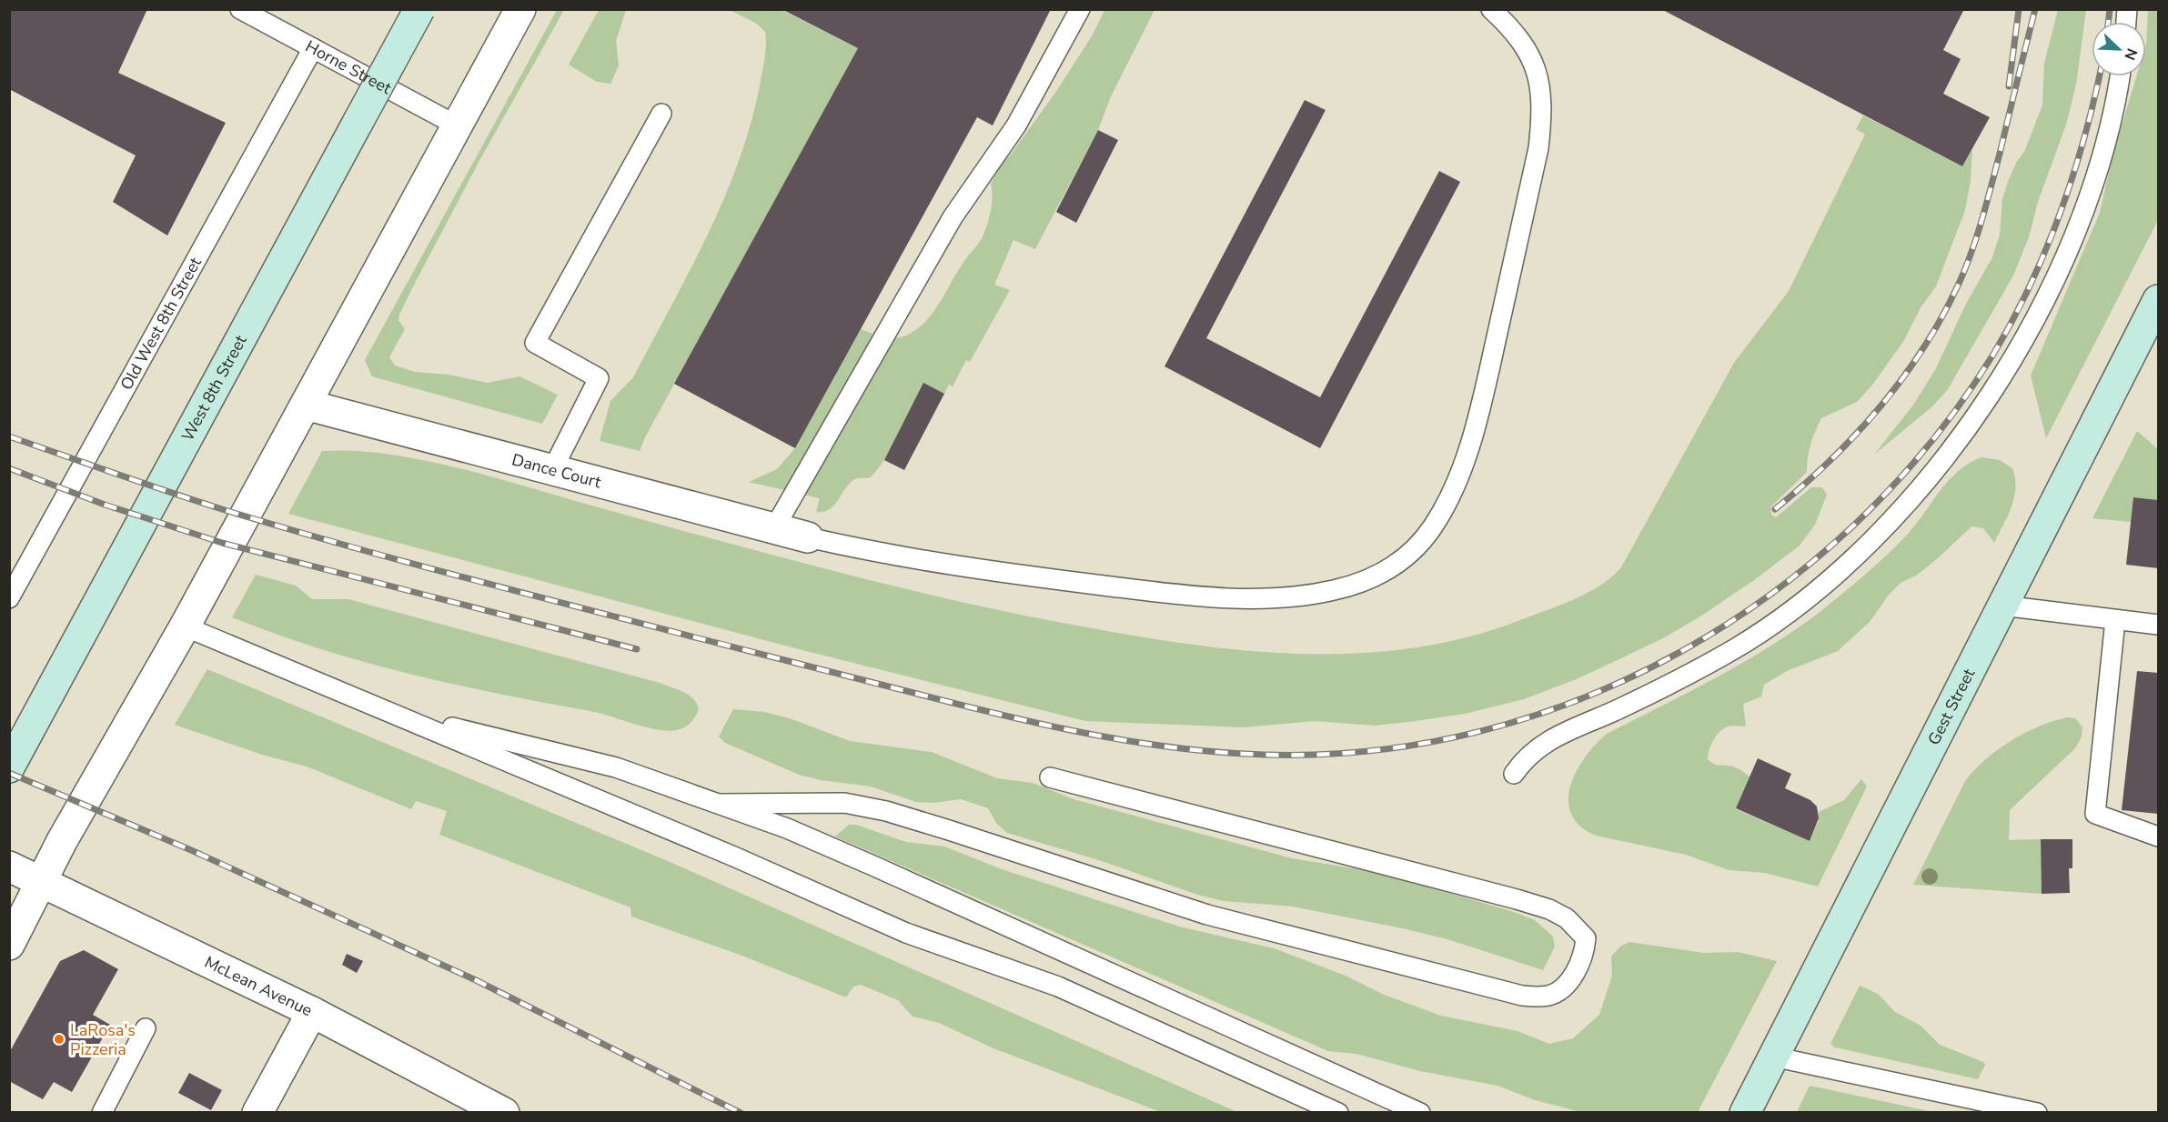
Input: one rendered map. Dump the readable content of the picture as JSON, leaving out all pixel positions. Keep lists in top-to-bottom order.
{
  "streets": {
    "street": [
      "West 8th Street",
      "Dance Court",
      "Gest Street",
      "McLean Avenue"
    ],
    "lane": ["Horne Street", "Old West 8th Street"]
  },
  "crossings": [
    ["Horne Street", "Old West 8th Street"]
  ],
  "places": ["LaRosa's Pizzeria"],
  "north": "bottom right"
}
